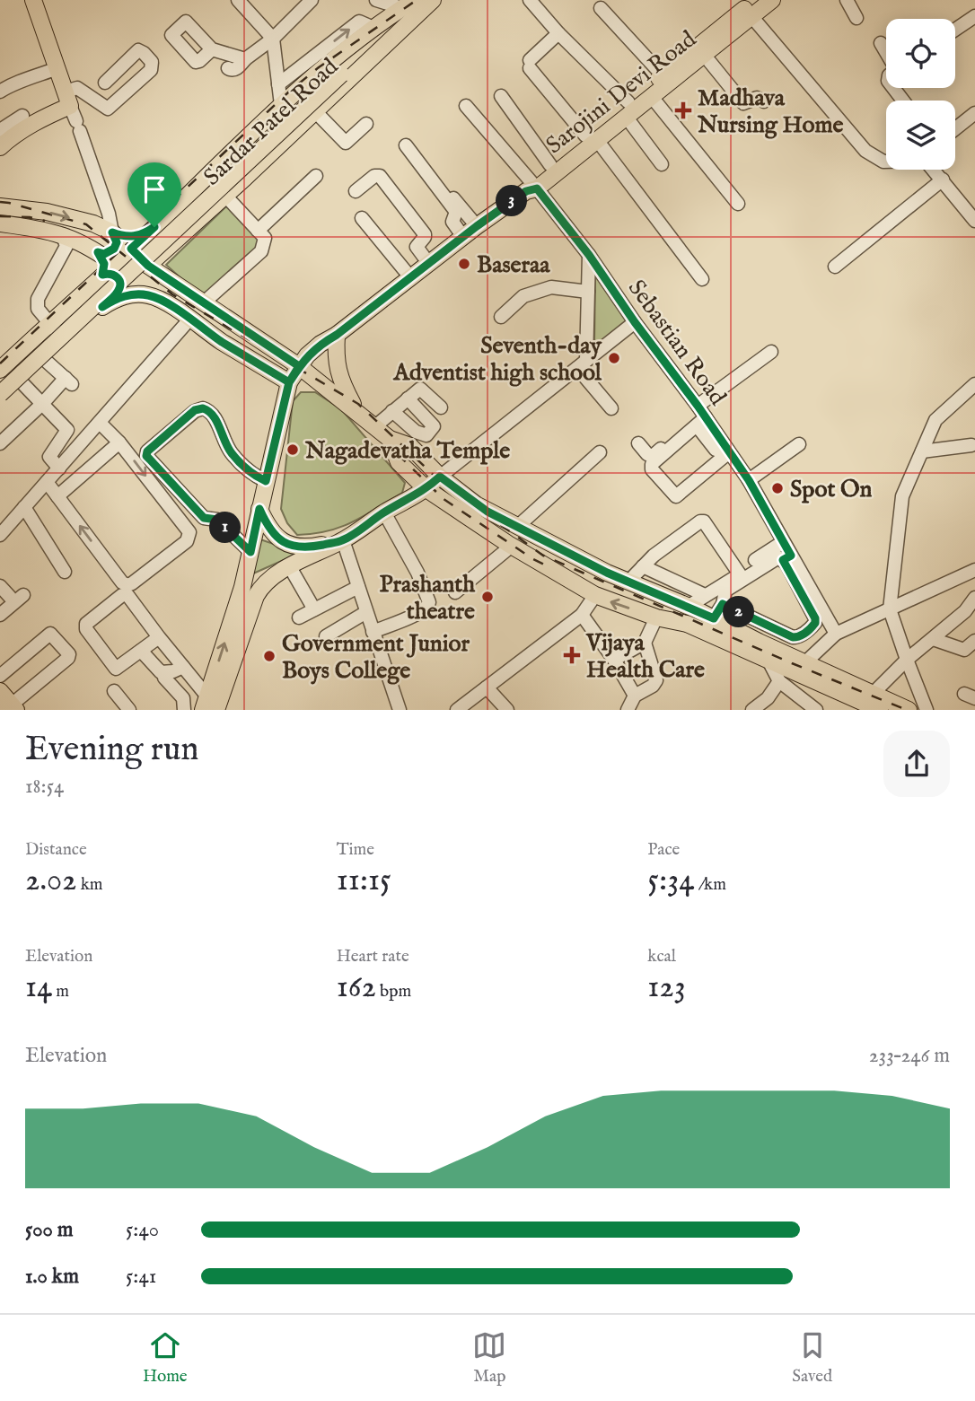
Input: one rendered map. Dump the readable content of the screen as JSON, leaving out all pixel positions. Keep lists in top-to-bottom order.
{
  "streets": {
    "main road": ["Sarojini Devi Road", "Sardar Patel Road"],
    "street": ["Sebastian Road"]
  },
  "crossings": [
    ["Sarojini Devi Road", "Sebastian Road"]
  ],
  "places": {
    "health": ["Madhava Nursing Home", "Vijaya Health Care"],
    "other": [
      "Baseraa",
      "Seventh-day Adventist high school",
      "Nagadevatha Temple",
      "Spot On",
      "Prashanth theatre",
      "Government Junior Boys College"
    ]
  },
  "page": {
    "pins": ["3", "1", "2"],
    "heading": ["Evening run", "18:54"],
    "stats": [
      ["Distance", "2.02 km"],
      ["Time", "11:15"],
      ["Pace", "5:34 /km"],
      ["Elevation", "14 m"],
      ["Heart rate", "162 bpm"],
      ["kcal", "123"]
    ],
    "chart": ["Elevation", "233–246 m"],
    "list": [
      {
        "name": "500 m",
        "note": "5:40"
      },
      {
        "name": "1.0 km",
        "note": "5:41"
      }
    ],
    "tabs": ["Home", "Map", "Saved"]
  }
}
